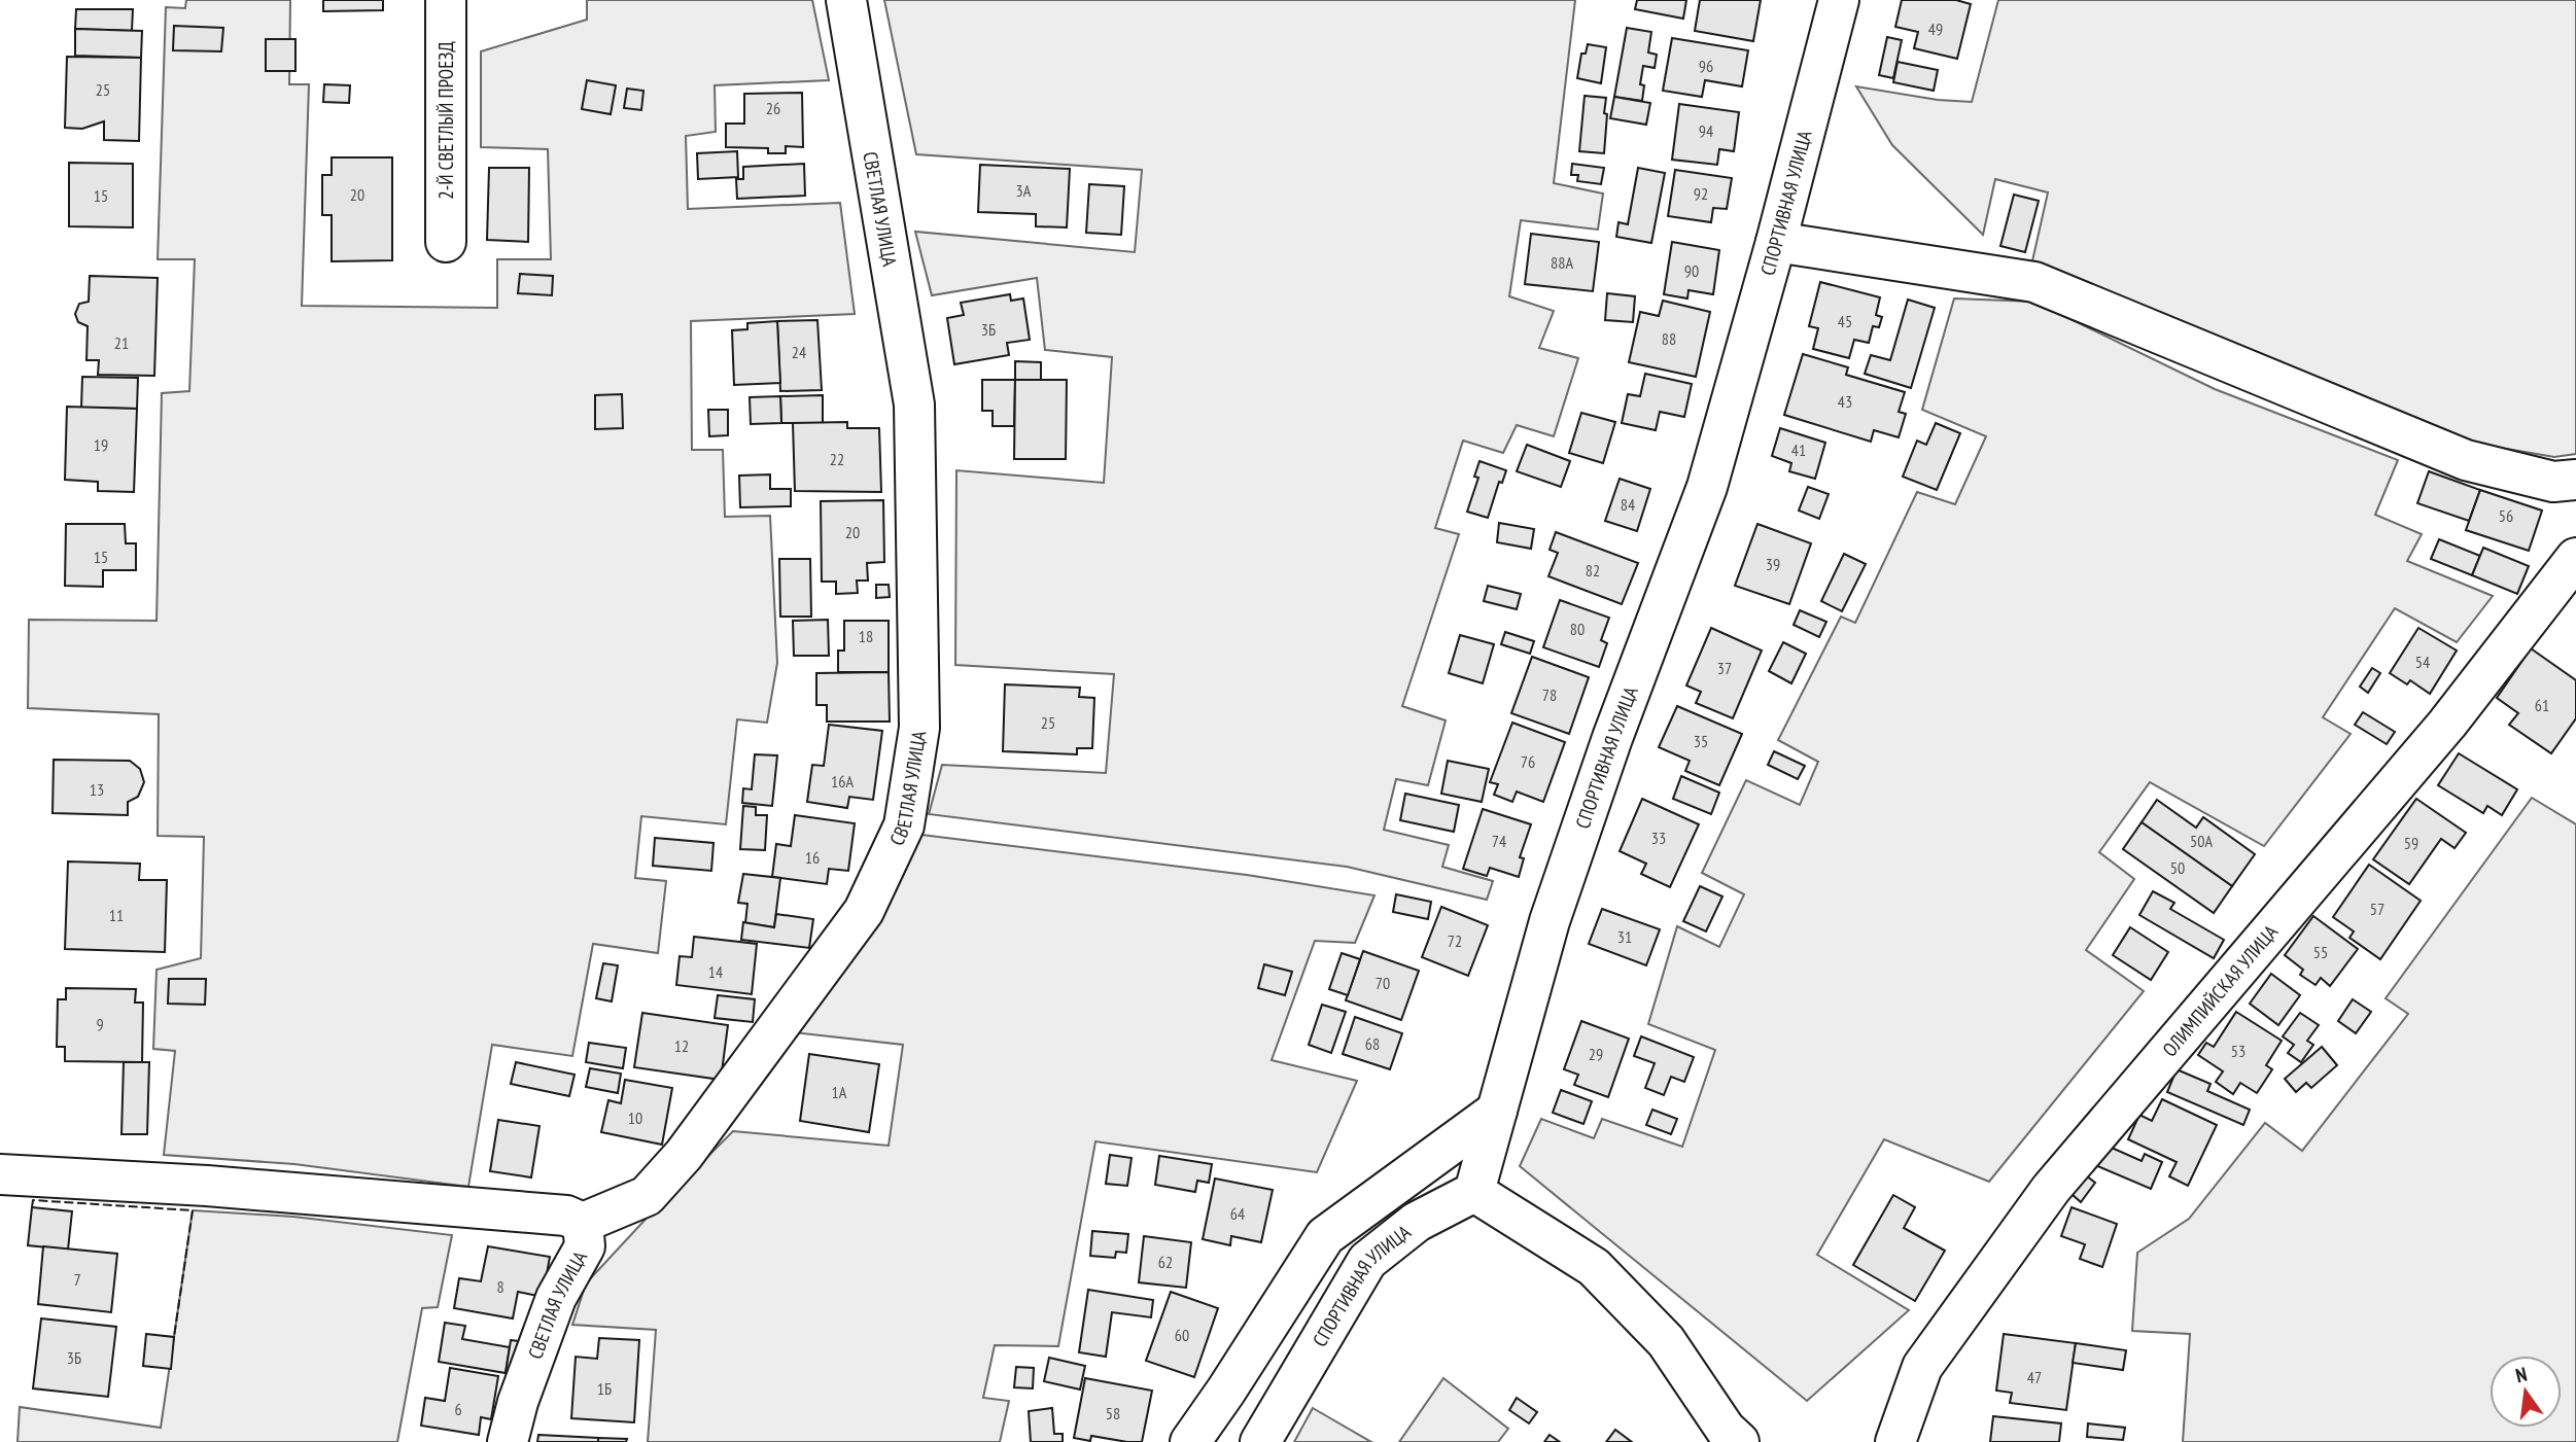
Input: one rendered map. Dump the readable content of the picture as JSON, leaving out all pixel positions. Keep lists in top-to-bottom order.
{
  "streets": {
    "street": [
      "2-Й СВЕТЛЫЙ ПРОЕЗД",
      "СПОРТИВНАЯ УЛИЦА",
      "СВЕТЛАЯ УЛИЦА",
      "ОЛИМПИЙСКАЯ УЛИЦА"
    ]
  },
  "house_numbers": [
    "49",
    "96",
    "25",
    "26",
    "94",
    "3А",
    "92",
    "20",
    "15",
    "88А",
    "90",
    "45",
    "3Б",
    "88",
    "21",
    "24",
    "43",
    "19",
    "41",
    "22",
    "84",
    "56",
    "20",
    "15",
    "39",
    "82",
    "80",
    "18",
    "54",
    "37",
    "78",
    "61",
    "25",
    "35",
    "76",
    "16А",
    "13",
    "33",
    "74",
    "50А",
    "59",
    "16",
    "50",
    "57",
    "11",
    "31",
    "72",
    "55",
    "14",
    "70",
    "9",
    "68",
    "12",
    "53",
    "29",
    "1А",
    "10",
    "64",
    "62",
    "7",
    "8",
    "60",
    "3Б",
    "47",
    "1Б",
    "6",
    "58"
  ],
  "north": "top"
}
